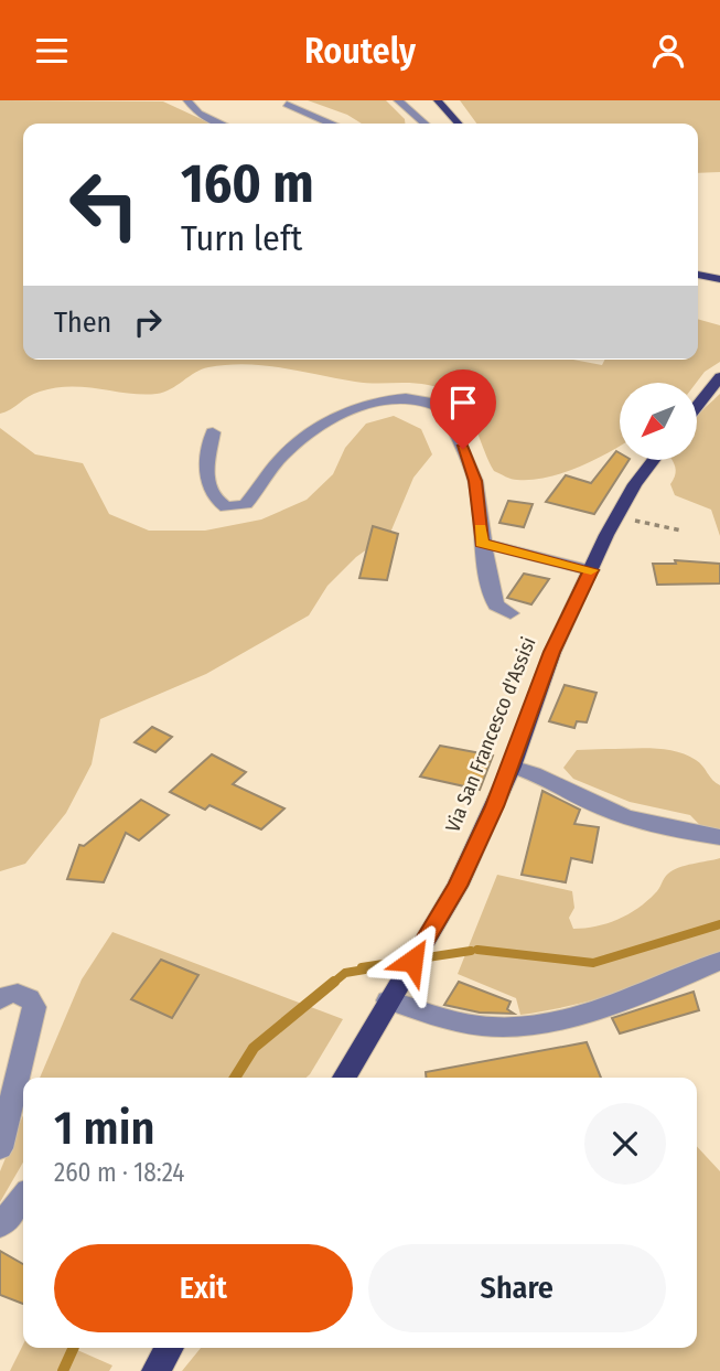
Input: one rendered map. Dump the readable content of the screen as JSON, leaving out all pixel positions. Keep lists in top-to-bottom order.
{
  "streets": {
    "main road": ["Via San Francesco d'Assisi"]
  },
  "north": "bottom left",
  "page": {
    "header": "Routely",
    "turn": ["160 m", "Turn left"],
    "then": "Then",
    "heading": ["1 min", "260 m · 18:24"],
    "buttons": ["Exit", "Share"]
  }
}
